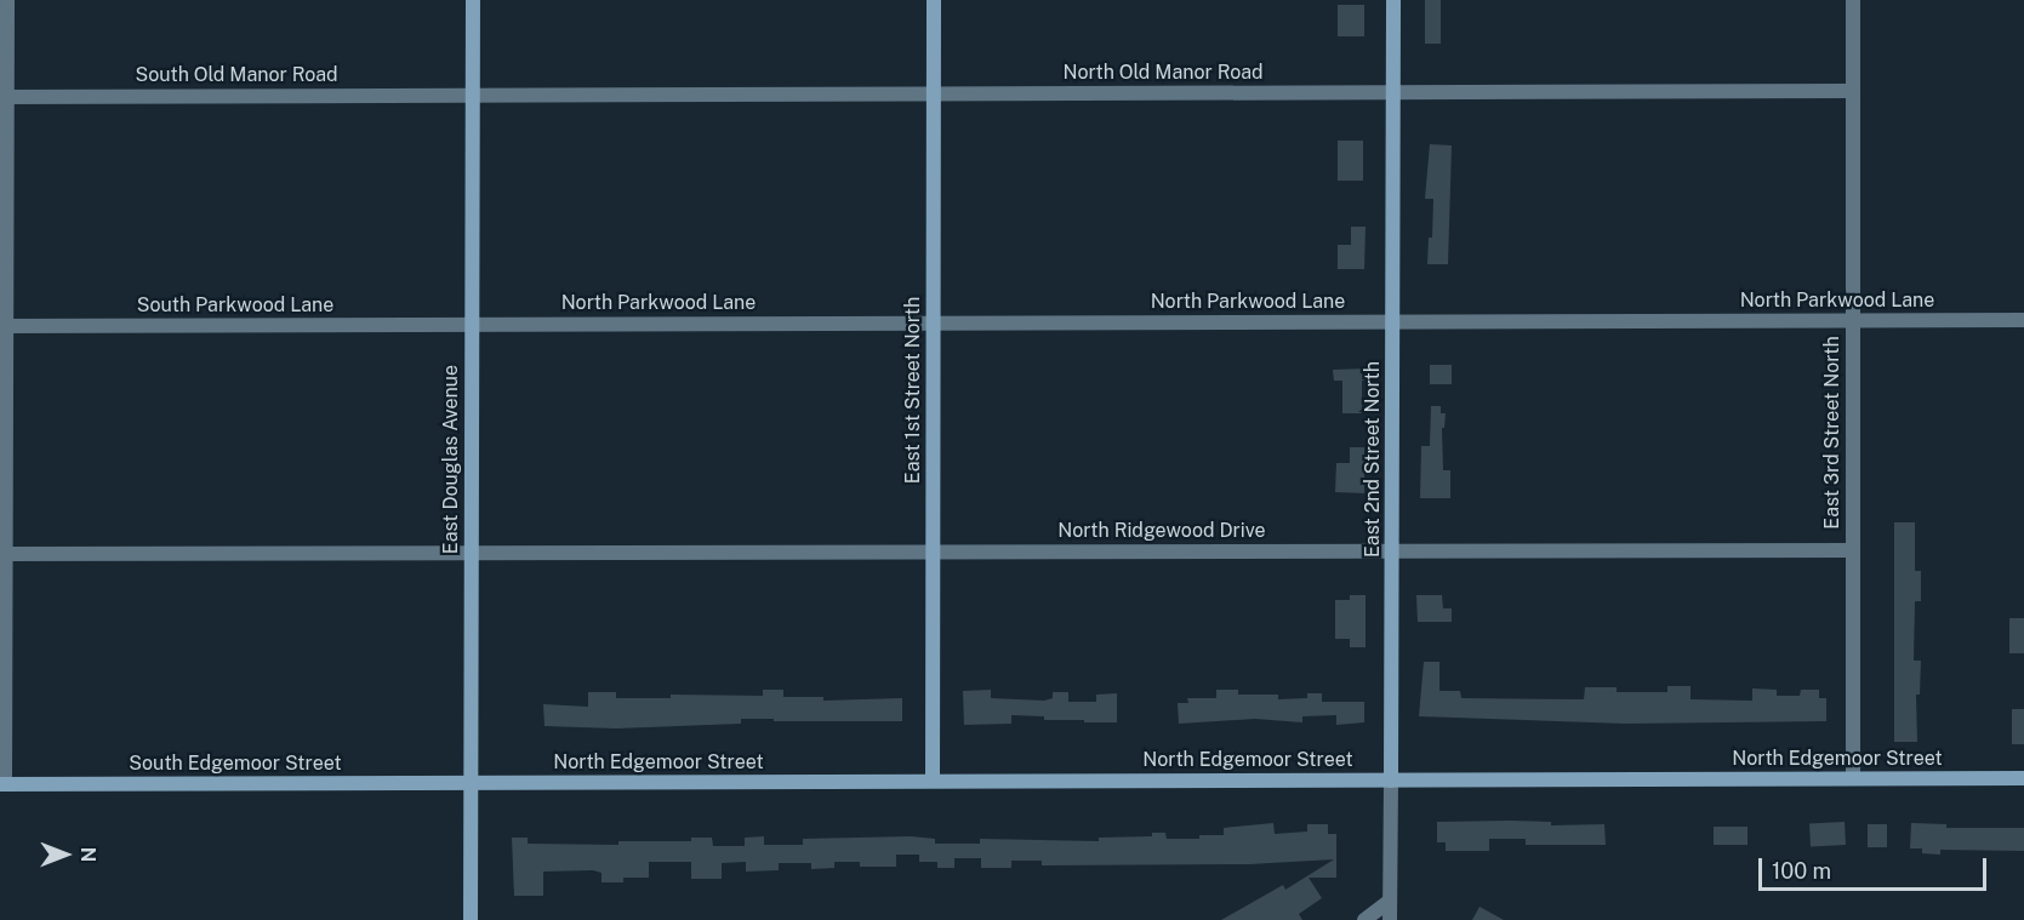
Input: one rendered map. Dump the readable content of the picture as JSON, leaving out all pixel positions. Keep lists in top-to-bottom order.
{
  "streets": {
    "street": [
      "North Old Manor Road",
      "South Old Manor Road",
      "North Parkwood Lane",
      "South Parkwood Lane",
      "East 1st Street North",
      "East 3rd Street North",
      "East Douglas Avenue",
      "East 2nd Street North",
      "North Ridgewood Drive",
      "North Edgemoor Street",
      "South Edgemoor Street"
    ]
  },
  "crossings": [
    ["North Old Manor Road", "South Old Manor Road"],
    ["North Old Manor Road", "East 1st Street North"],
    ["North Old Manor Road", "East 3rd Street North"],
    ["North Old Manor Road", "East Douglas Avenue"],
    ["North Old Manor Road", "East 2nd Street North"],
    ["South Old Manor Road", "East Douglas Avenue"],
    ["North Parkwood Lane", "South Parkwood Lane"],
    ["North Parkwood Lane", "East 1st Street North"],
    ["North Parkwood Lane", "East 3rd Street North"],
    ["North Parkwood Lane", "East Douglas Avenue"],
    ["North Parkwood Lane", "East 2nd Street North"],
    ["South Parkwood Lane", "East Douglas Avenue"],
    ["East 1st Street North", "North Ridgewood Drive"],
    ["East 1st Street North", "North Edgemoor Street"],
    ["East 3rd Street North", "North Ridgewood Drive"],
    ["East 3rd Street North", "North Edgemoor Street"],
    ["East Douglas Avenue", "North Ridgewood Drive"],
    ["East Douglas Avenue", "North Edgemoor Street"],
    ["East Douglas Avenue", "South Edgemoor Street"],
    ["East 2nd Street North", "North Ridgewood Drive"],
    ["East 2nd Street North", "North Edgemoor Street"],
    ["North Edgemoor Street", "South Edgemoor Street"]
  ],
  "scale_bar": "100 m",
  "north": "right"
}
